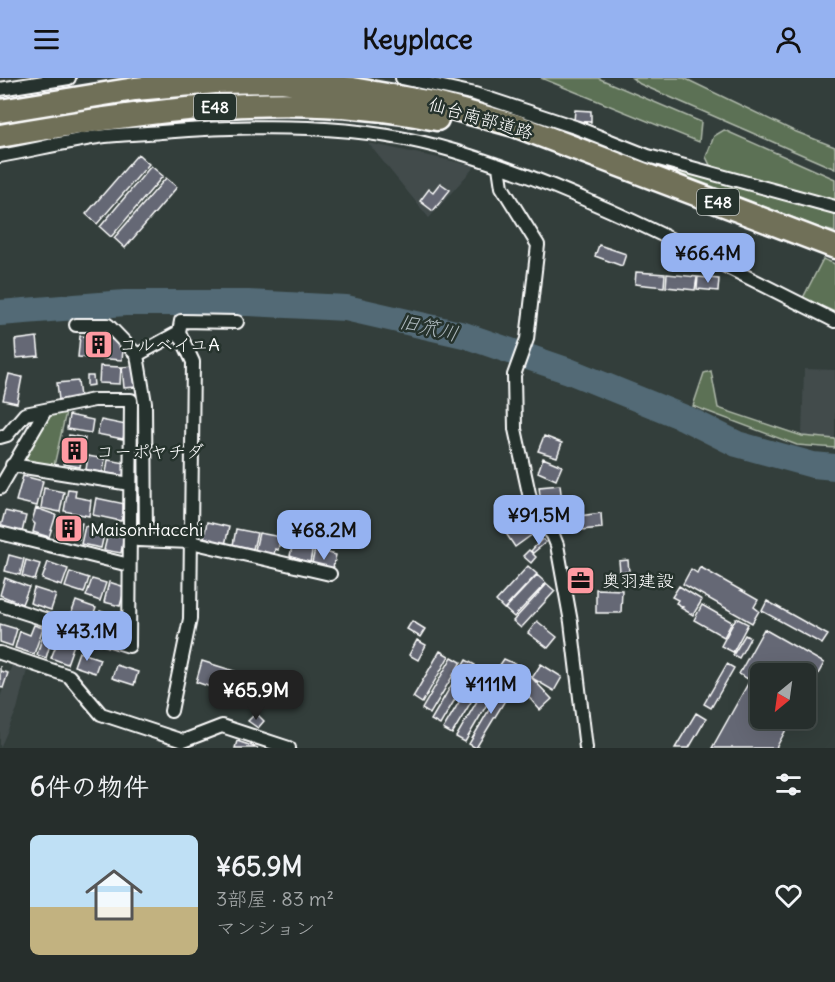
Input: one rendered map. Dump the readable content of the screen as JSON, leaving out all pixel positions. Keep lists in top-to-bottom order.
{
  "streets": {
    "highway": ["E48", "仙台南部道路"]
  },
  "water": ["旧笊川"],
  "places": {
    "building": ["コルベイユA", "コーポヤチダ", "MaisonHacchi"],
    "office": ["奥羽建設"]
  },
  "north": "bottom left",
  "page": {
    "header": "Keyplace",
    "price": [
      "¥66.4M",
      "¥91.5M",
      "¥68.2M",
      "¥43.1M",
      "¥111M",
      "¥65.9M"
    ],
    "heading": "6件の物件",
    "list": [
      {
        "name": "¥65.9M",
        "note": "3部屋 · 83 m² · マンション"
      }
    ]
  }
}
